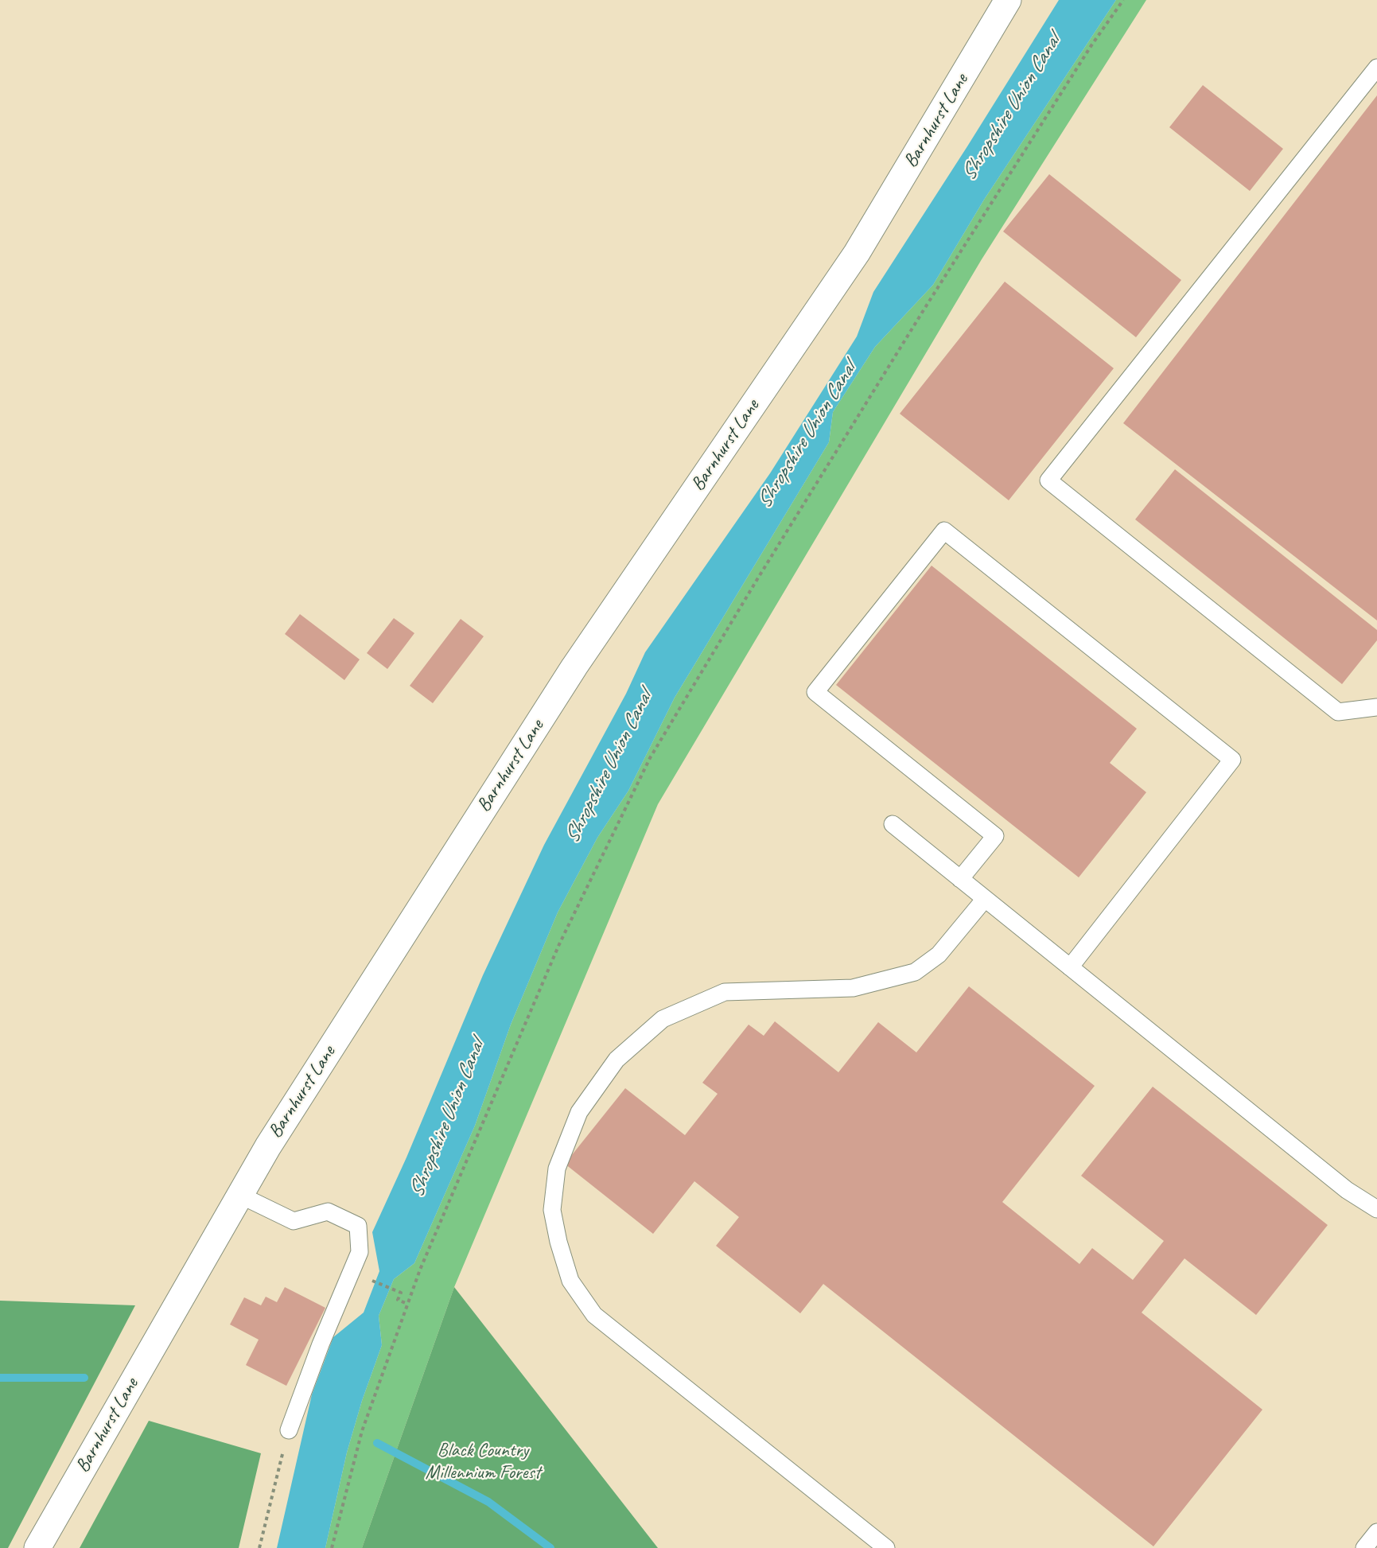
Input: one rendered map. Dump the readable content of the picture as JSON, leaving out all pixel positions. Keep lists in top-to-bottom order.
{
  "streets": {
    "street": ["Barnhurst Lane"]
  },
  "water": ["Shropshire Union Canal"],
  "parks": ["Black Country Millennium Forest"]
}
